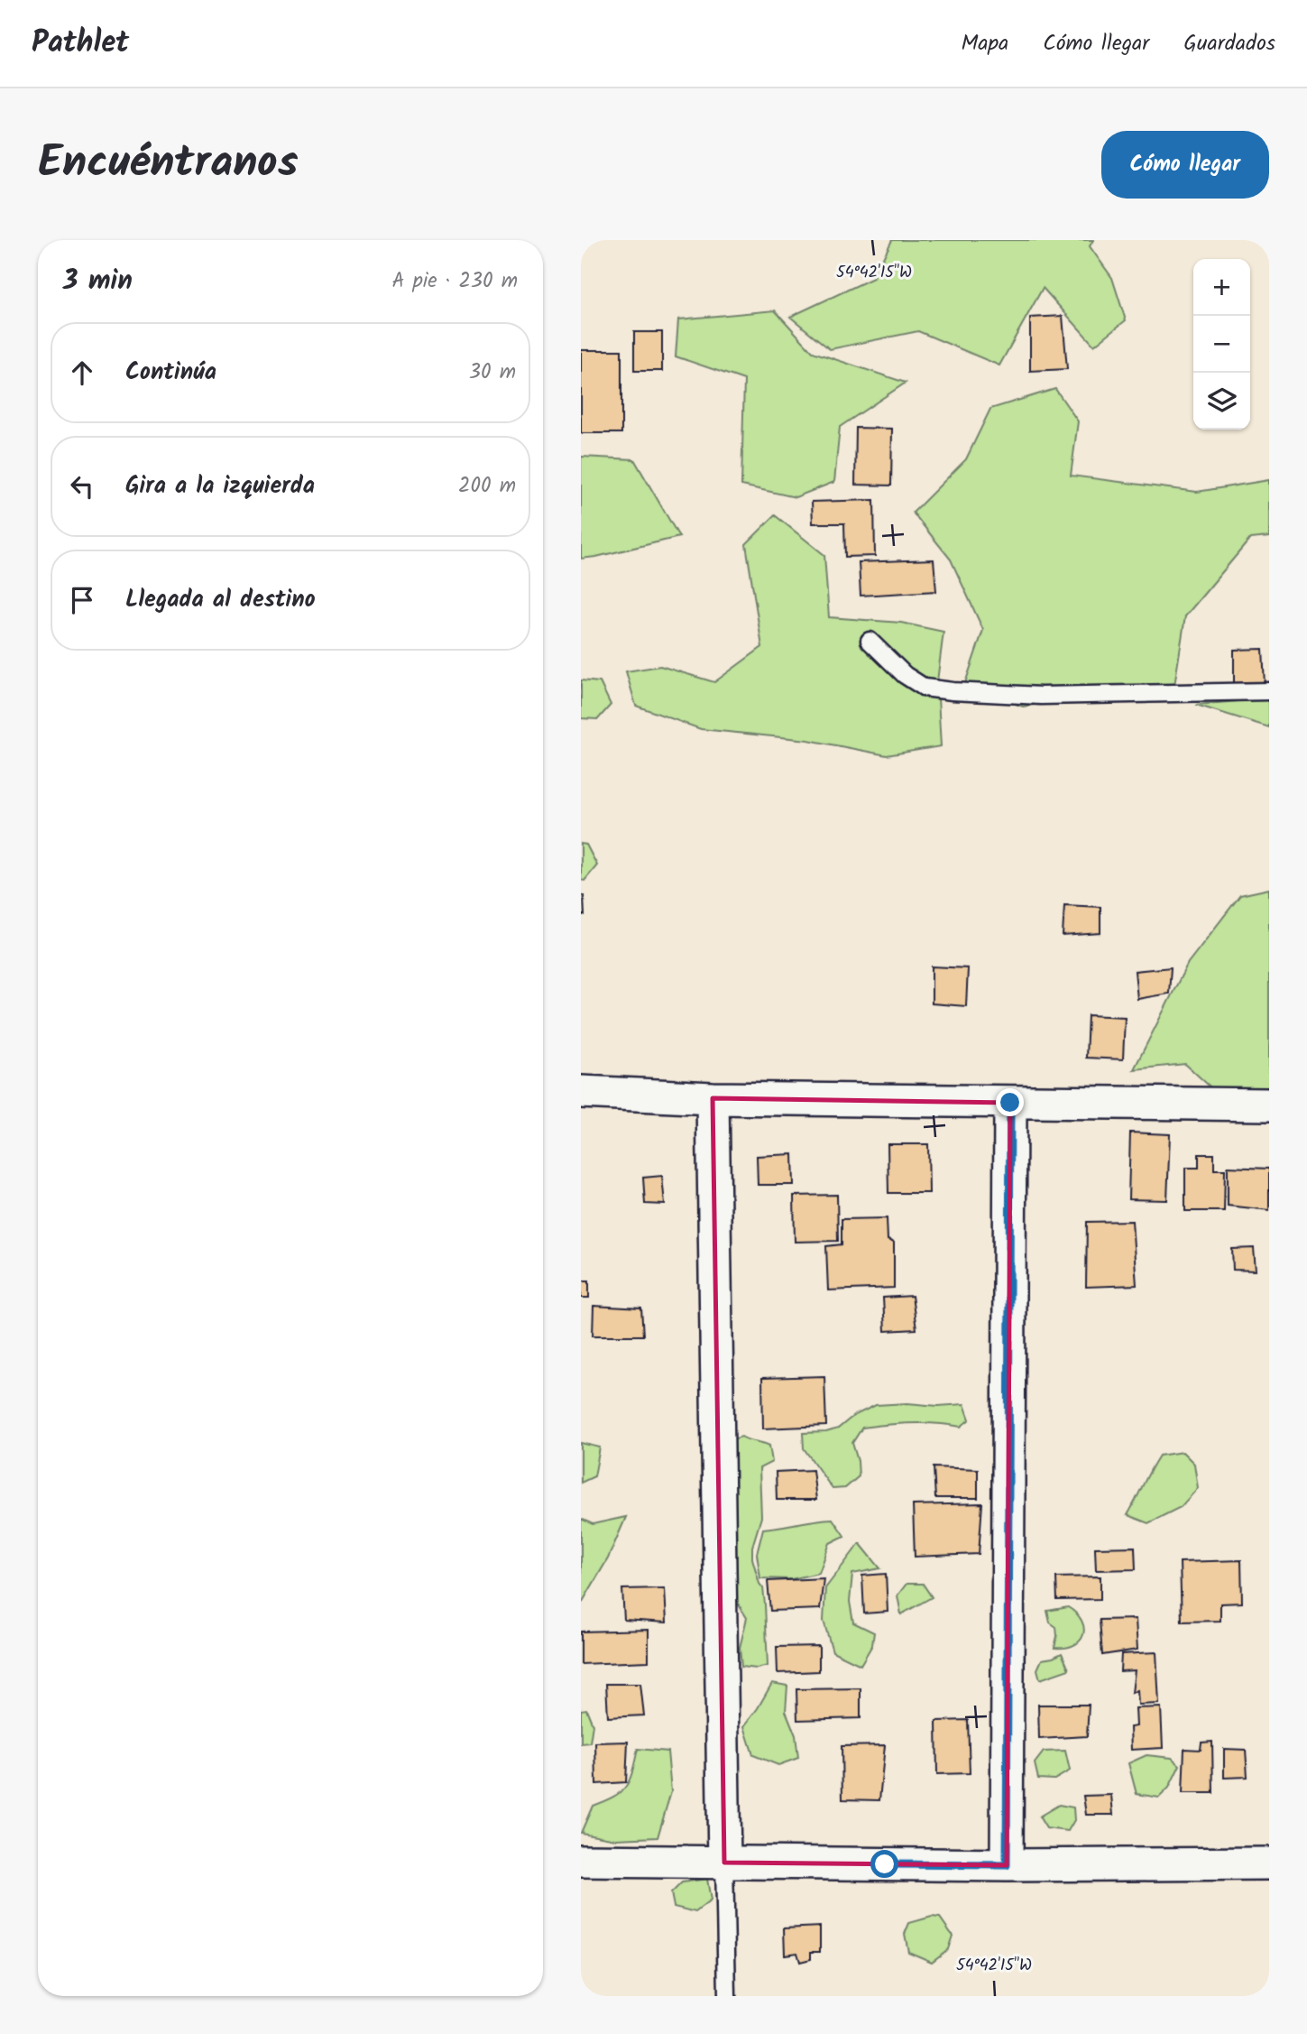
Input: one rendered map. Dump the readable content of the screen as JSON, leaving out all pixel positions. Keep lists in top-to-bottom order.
{
  "page": {
    "header": "Pathlet",
    "nav": ["Mapa", "Cómo llegar", "Guardados"],
    "title": "Encuéntranos",
    "buttons": "Cómo llegar",
    "heading": ["3 min", "A pie · 230 m"],
    "map_buttons": ["+", "−"],
    "list": [
      ["Continúa", "30 m"],
      ["Gira a la izquierda", "200 m"],
      "Llegada al destino"
    ]
  },
  "coordinates": ["54°42'15\"W"]
}
